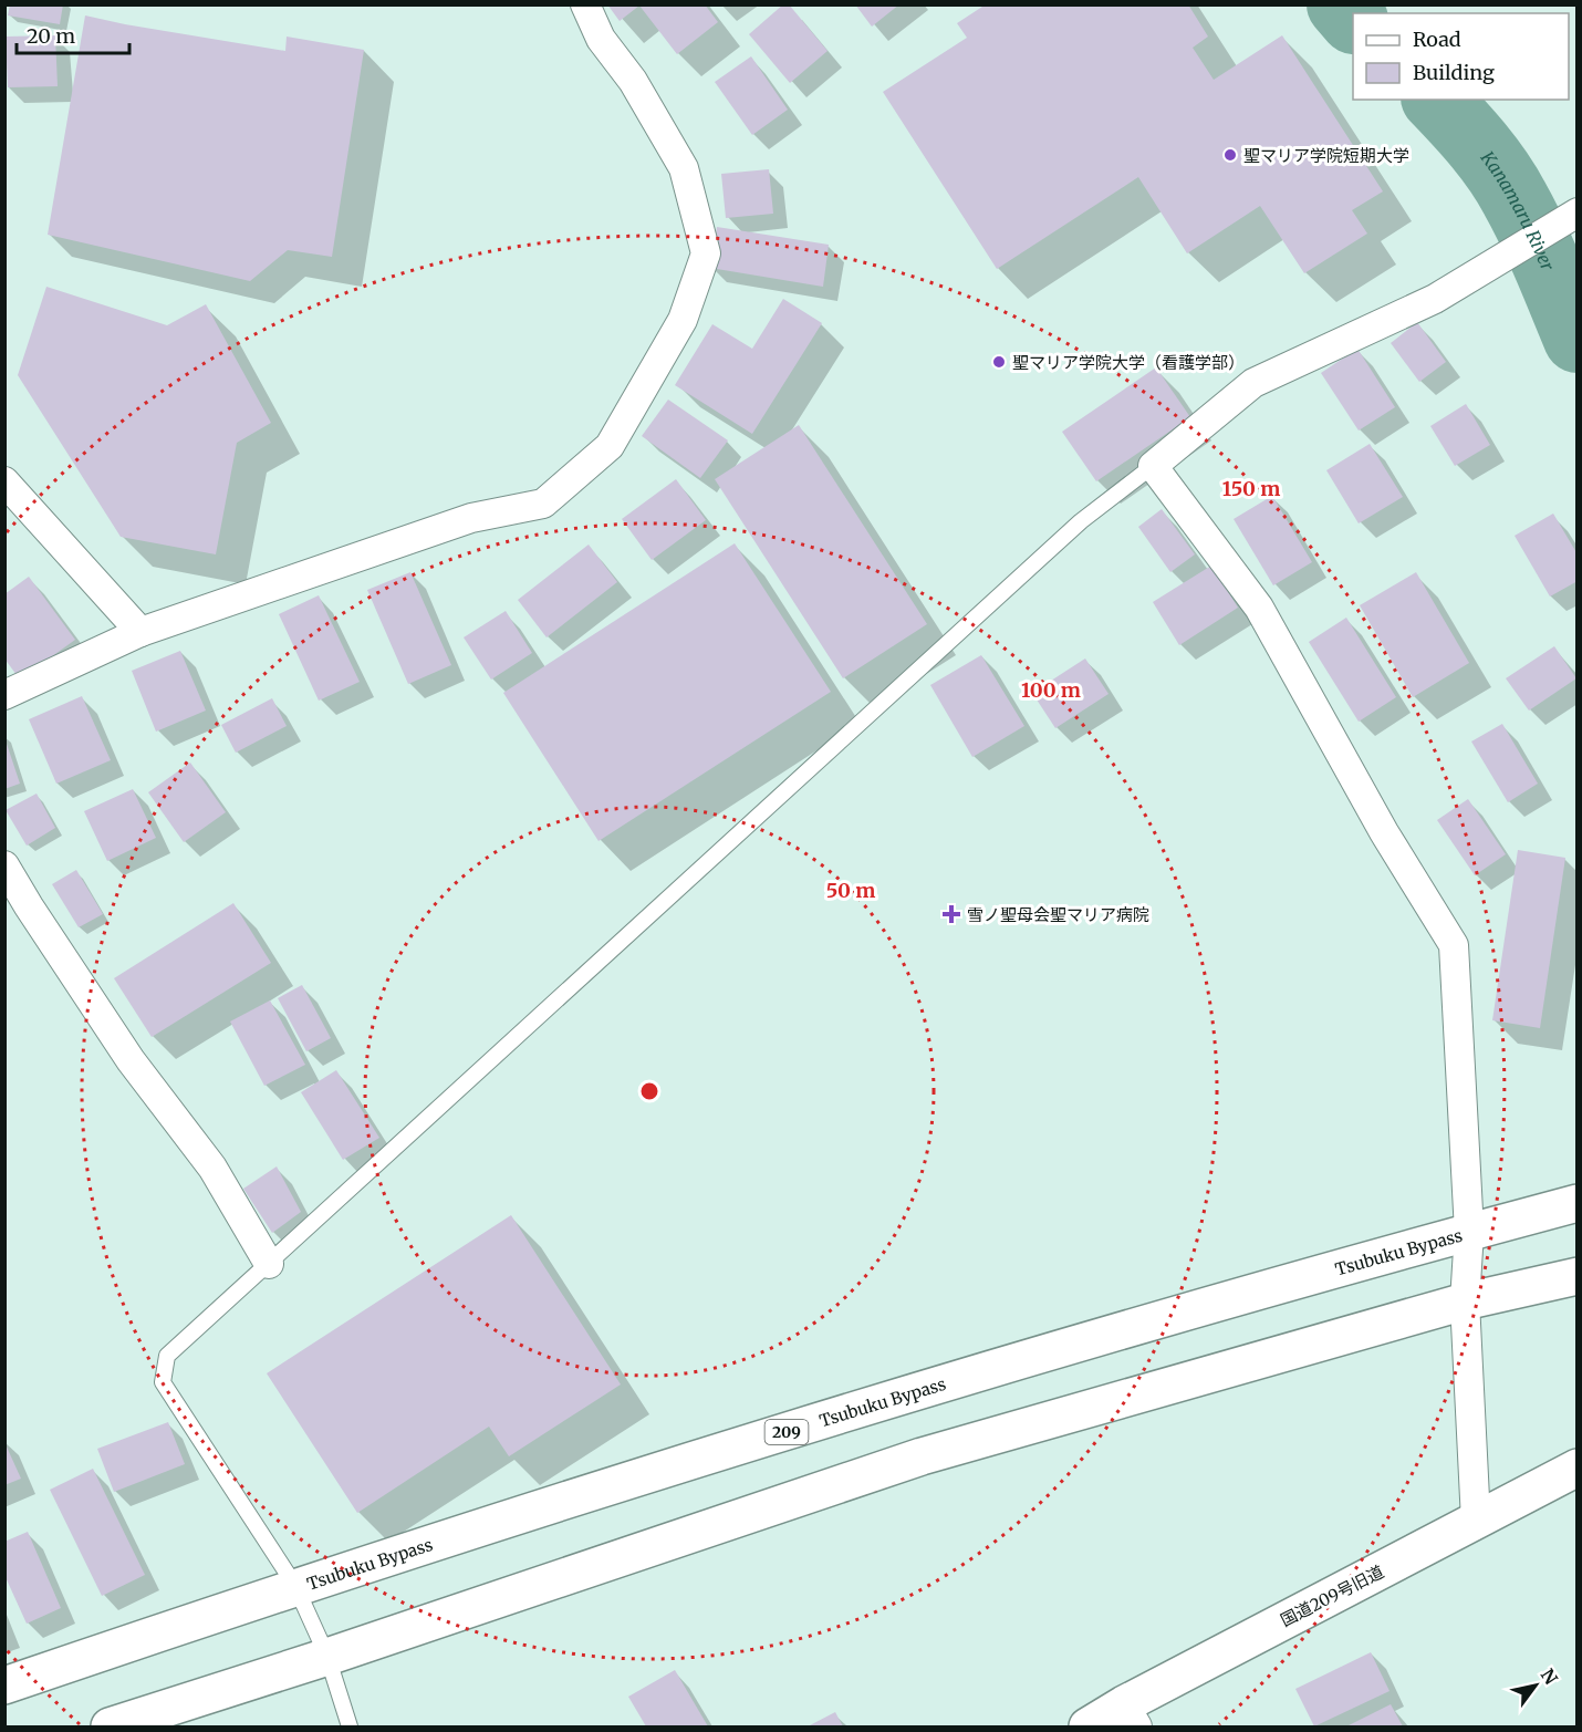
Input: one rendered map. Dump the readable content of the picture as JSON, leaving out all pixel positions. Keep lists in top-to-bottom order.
{
  "streets": {
    "main road": ["Tsubuku Bypass", "209", "国道209号旧道"]
  },
  "water": ["Kanamaru River"],
  "places": {
    "other": ["聖マリア学院短期大学", "聖マリア学院大学（看護学部）"],
    "health": ["雪ノ聖母会聖マリア病院"]
  },
  "legend": ["Road", "Building"],
  "scale_bar": "20 m",
  "north": "top right",
  "rings": ["150 m", "100 m", "50 m"]
}
